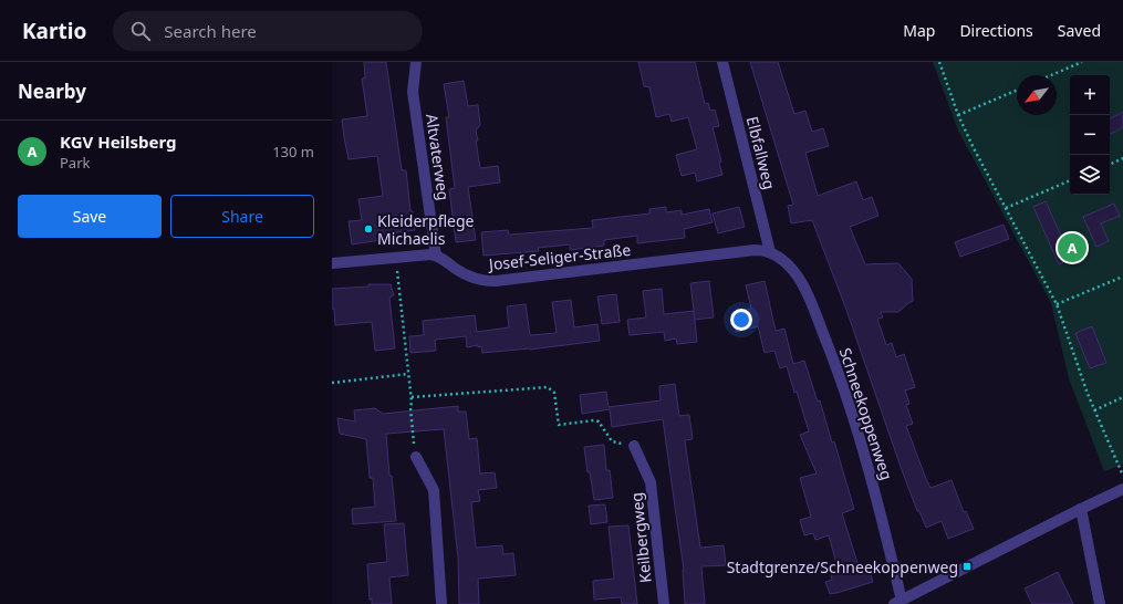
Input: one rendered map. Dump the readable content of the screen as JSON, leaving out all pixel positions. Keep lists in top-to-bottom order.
{
  "streets": {
    "street": [
      "Elbfallweg",
      "Altvaterweg",
      "Josef-Seliger-Straße",
      "Schneekoppenweg",
      "Keilbergweg"
    ]
  },
  "crossings": [
    ["Elbfallweg", "Josef-Seliger-Straße"],
    ["Elbfallweg", "Schneekoppenweg"],
    ["Altvaterweg", "Josef-Seliger-Straße"],
    ["Josef-Seliger-Straße", "Schneekoppenweg"]
  ],
  "places": {
    "other": ["Kleiderpflege Michaelis"],
    "transit": ["Stadtgrenze/Schneekoppenweg"]
  },
  "north": "bottom left",
  "page": {
    "header": "Kartio",
    "search": "Search here",
    "nav": ["Map", "Directions", "Saved"],
    "heading": "Nearby",
    "map_buttons": ["+", "−"],
    "list": [
      {
        "mark": "A",
        "name": "KGV Heilsberg",
        "note": "Park",
        "value": "130 m"
      }
    ],
    "buttons": ["Save", "Share"],
    "pins": "A"
  }
}
